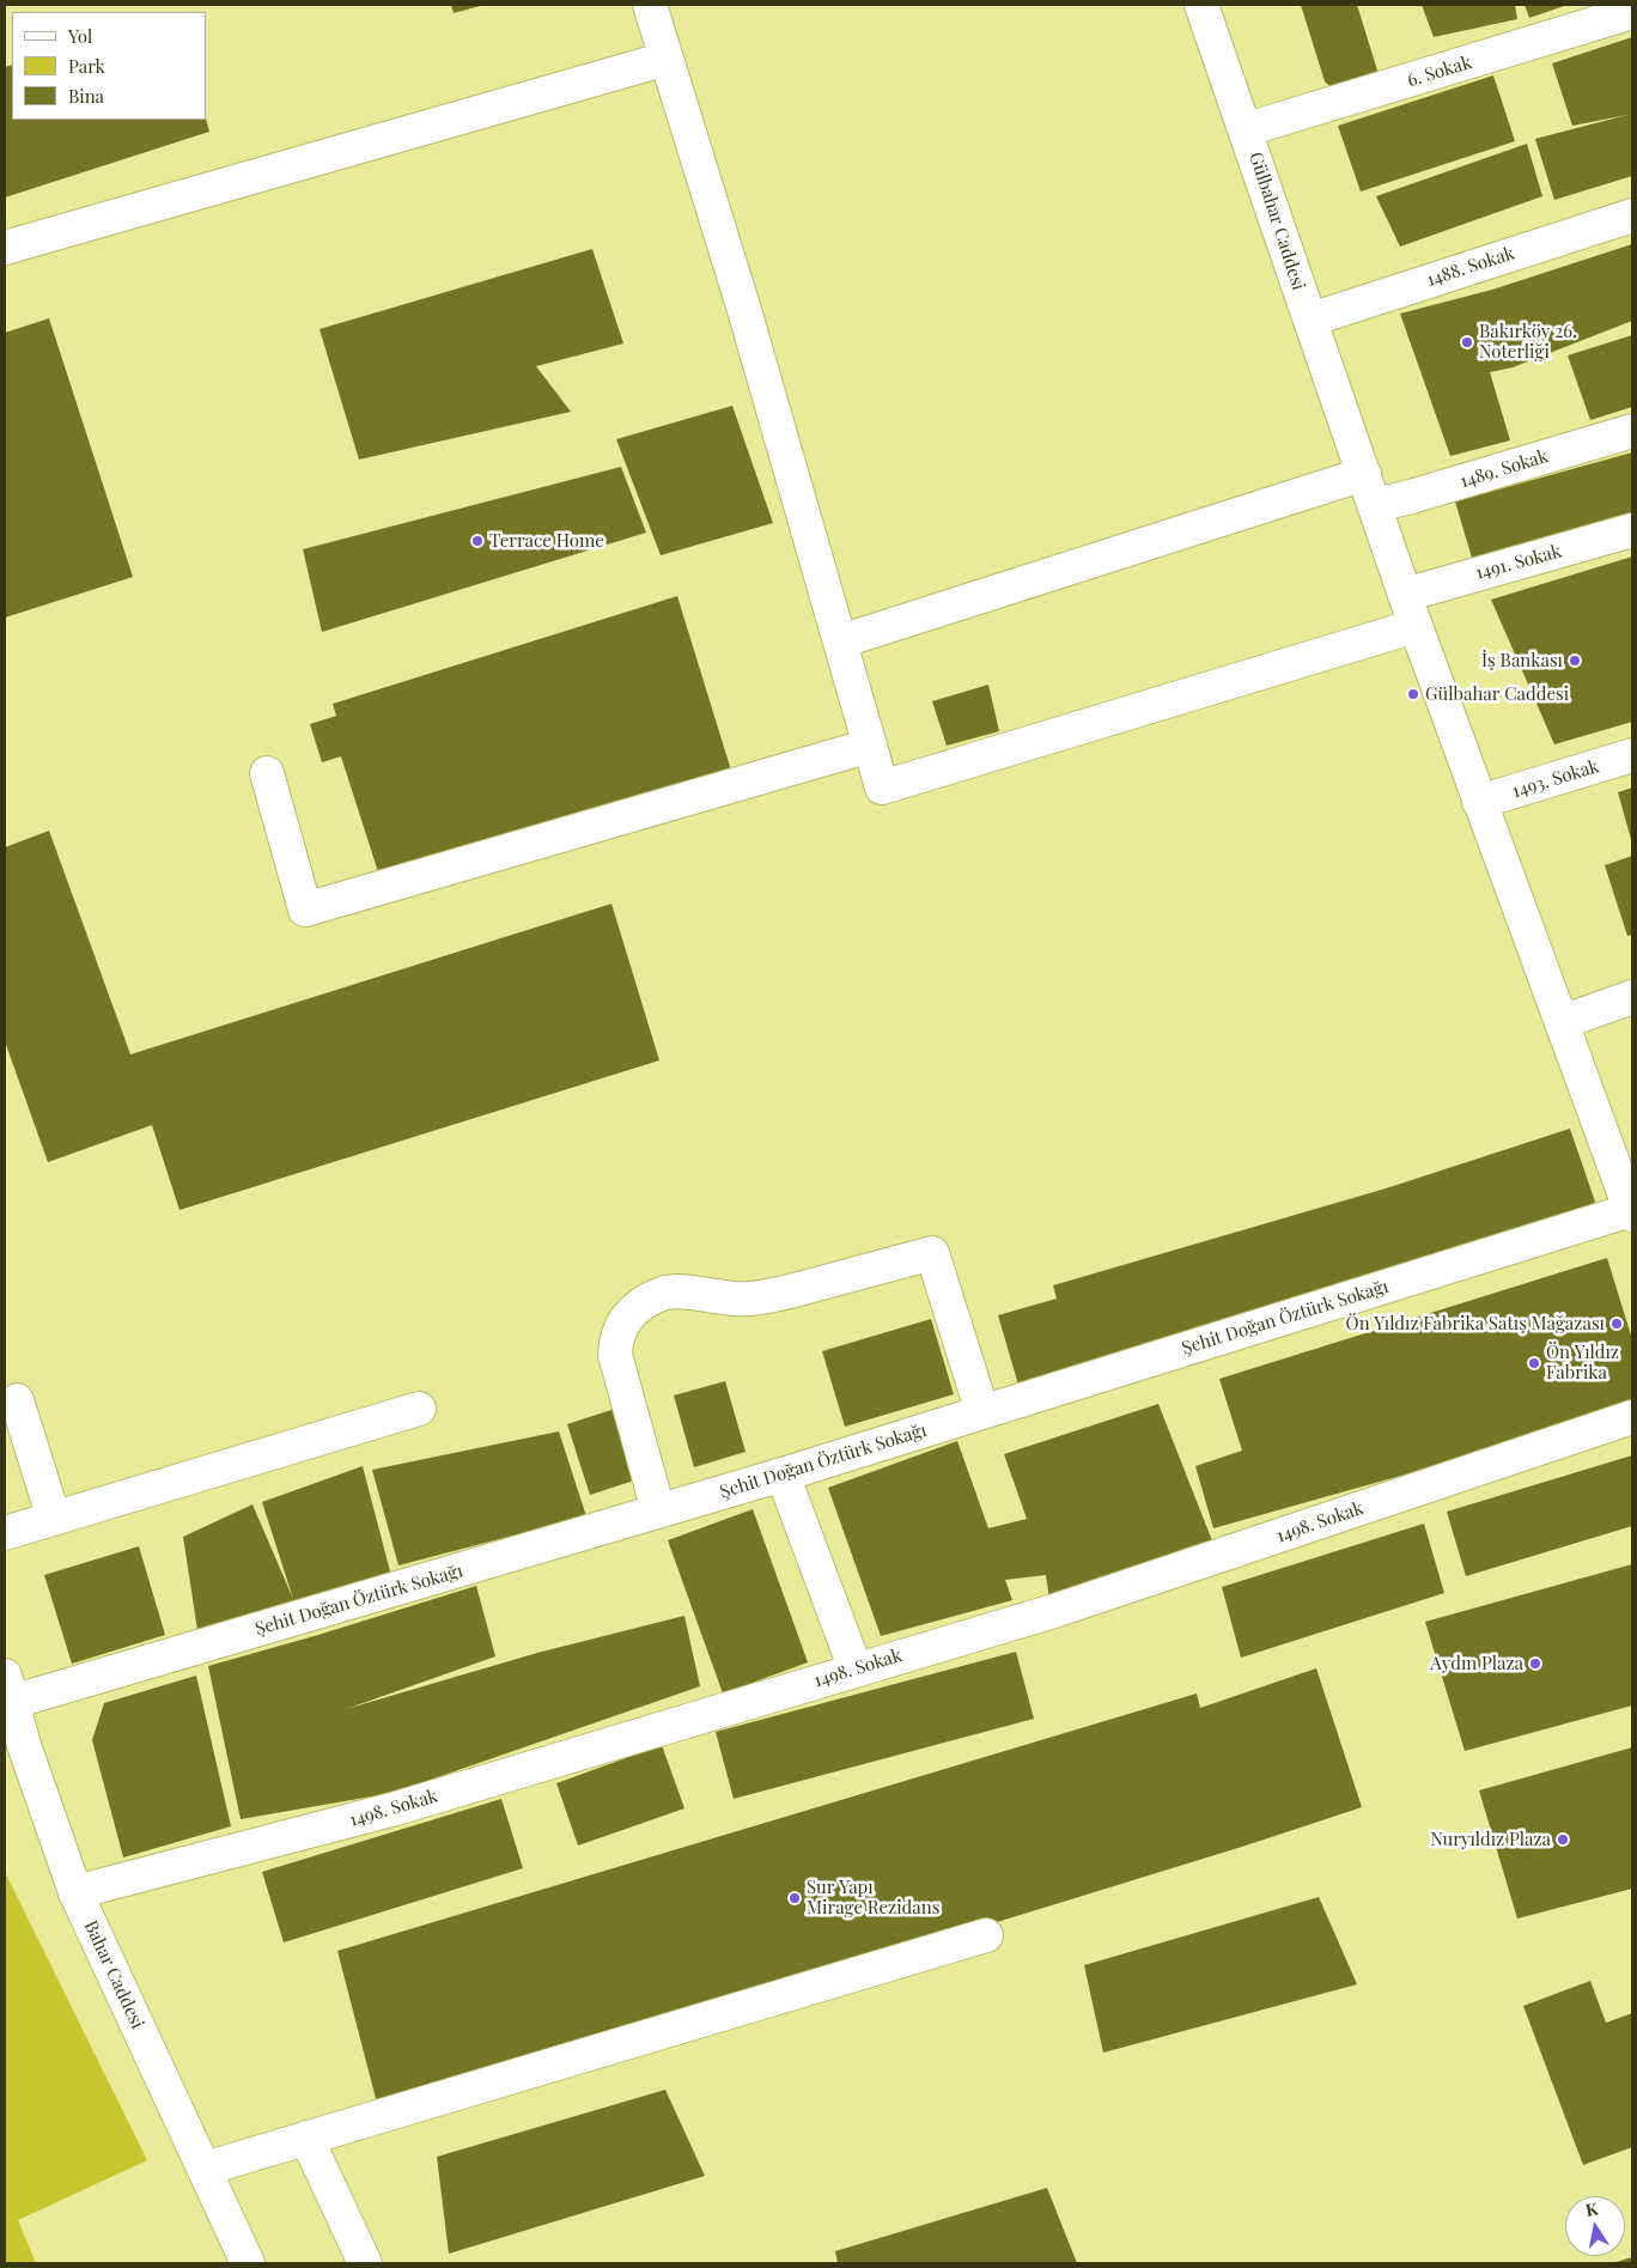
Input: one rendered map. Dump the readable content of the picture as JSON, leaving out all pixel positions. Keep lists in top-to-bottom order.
{
  "streets": {
    "street": [
      "6. Sokak",
      "Gülbahar Caddesi",
      "1488. Sokak",
      "1489. Sokak",
      "1491. Sokak",
      "1493. Sokak",
      "Şehit Doğan Öztürk Sokağı",
      "1498. Sokak",
      "Bahar Caddesi"
    ]
  },
  "crossings": [
    ["6. Sokak", "Gülbahar Caddesi"],
    ["Gülbahar Caddesi", "1488. Sokak"],
    ["Gülbahar Caddesi", "1489. Sokak"],
    ["Gülbahar Caddesi", "1491. Sokak"],
    ["Gülbahar Caddesi", "1493. Sokak"],
    ["Gülbahar Caddesi", "Şehit Doğan Öztürk Sokağı"],
    ["Şehit Doğan Öztürk Sokağı", "Bahar Caddesi"],
    ["1498. Sokak", "Bahar Caddesi"]
  ],
  "places": [
    "Bakırköy 26. Noterliği",
    "Terrace Home",
    "İş Bankası",
    "Gülbahar Caddesi",
    "Ön Yıldız Fabrika Satış Mağazası",
    "Ön Yıldız Fabrika",
    "Aydın Plaza",
    "Nuryıldız Plaza",
    "Sur Yapı Mirage Rezidans"
  ],
  "legend": ["Yol", "Park", "Bina"],
  "north": "top"
}
